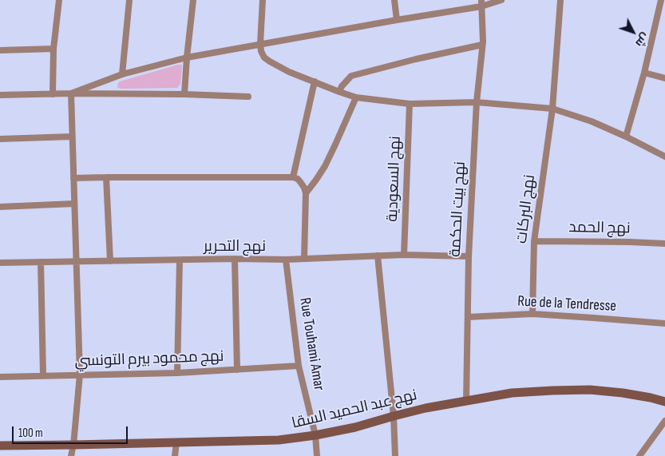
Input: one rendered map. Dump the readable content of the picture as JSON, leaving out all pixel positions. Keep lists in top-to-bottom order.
{
  "streets": {
    "street": [
      "نهج السعودية",
      "نهج بيت الحكمة",
      "نهج البركات",
      "نهج الحمد",
      "نهج التحرير",
      "Rue de la Tendresse",
      "Rue Touhami Amar",
      "نهج محمود بيرم التونسي",
      "نهج عبد الحميد السقا"
    ]
  },
  "crossings": [
    ["نهج السعودية", "نهج التحرير"],
    ["نهج بيت الحكمة", "نهج التحرير"],
    ["نهج بيت الحكمة", "Rue de la Tendresse"],
    ["نهج بيت الحكمة", "نهج عبد الحميد السقا"],
    ["نهج البركات", "نهج الحمد"],
    ["نهج البركات", "Rue de la Tendresse"],
    ["نهج التحرير", "Rue Touhami Amar"],
    ["Rue Touhami Amar", "نهج محمود بيرم التونسي"],
    ["Rue Touhami Amar", "نهج عبد الحميد السقا"]
  ],
  "scale_bar": "100 m",
  "north": "bottom right"
}
